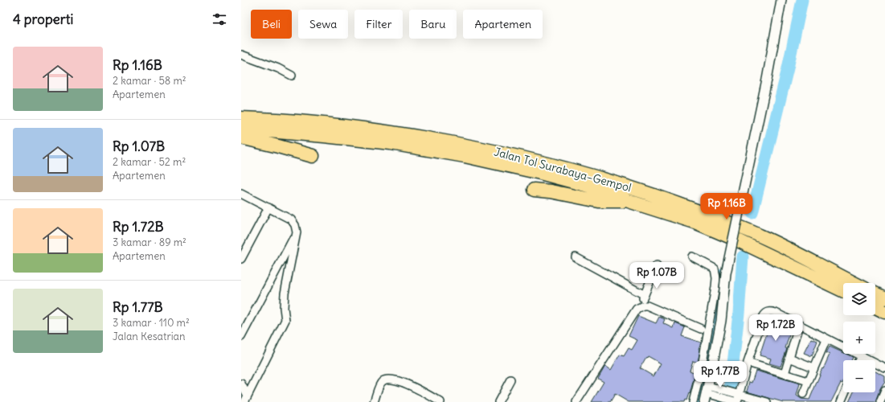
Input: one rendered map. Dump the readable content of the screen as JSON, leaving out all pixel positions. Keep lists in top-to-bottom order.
{
  "streets": {
    "highway": ["Jalan Tol Surabaya–Gempol"]
  },
  "page": {
    "heading": "4 properti",
    "chip": [
      "Beli",
      "Sewa",
      "Filter",
      "Baru",
      "Apartemen"
    ],
    "list": [
      {
        "name": "Rp 1.16B",
        "note": "2 kamar · 58 m² · Apartemen"
      },
      {
        "name": "Rp 1.07B",
        "note": "2 kamar · 52 m² · Apartemen"
      },
      {
        "name": "Rp 1.72B",
        "note": "3 kamar · 89 m² · Apartemen"
      },
      {
        "name": "Rp 1.77B",
        "note": "3 kamar · 110 m² · Jalan Kesatrian"
      }
    ],
    "price": [
      "Rp 1.16B",
      "Rp 1.07B",
      "Rp 1.72B",
      "Rp 1.77B"
    ],
    "map_buttons": ["+", "−"]
  }
}
